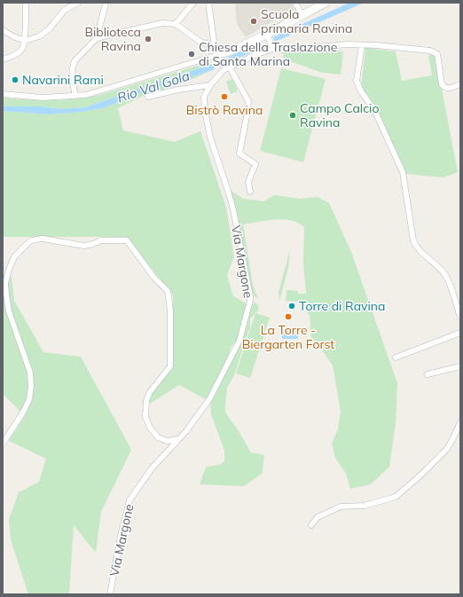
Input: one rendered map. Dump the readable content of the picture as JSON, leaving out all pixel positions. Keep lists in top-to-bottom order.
{
  "streets": {
    "street": ["Via Margone"]
  },
  "water": ["Rio Val Gola"],
  "places": [
    "Scuola primaria Ravina",
    "Biblioteca Ravina",
    "Chiesa della Traslazione di Santa Marina",
    "Navarini Rami",
    "Bistrò Ravina",
    "Campo Calcio Ravina",
    "Torre di Ravina",
    "La Torre - Biergarten Forst"
  ]
}
